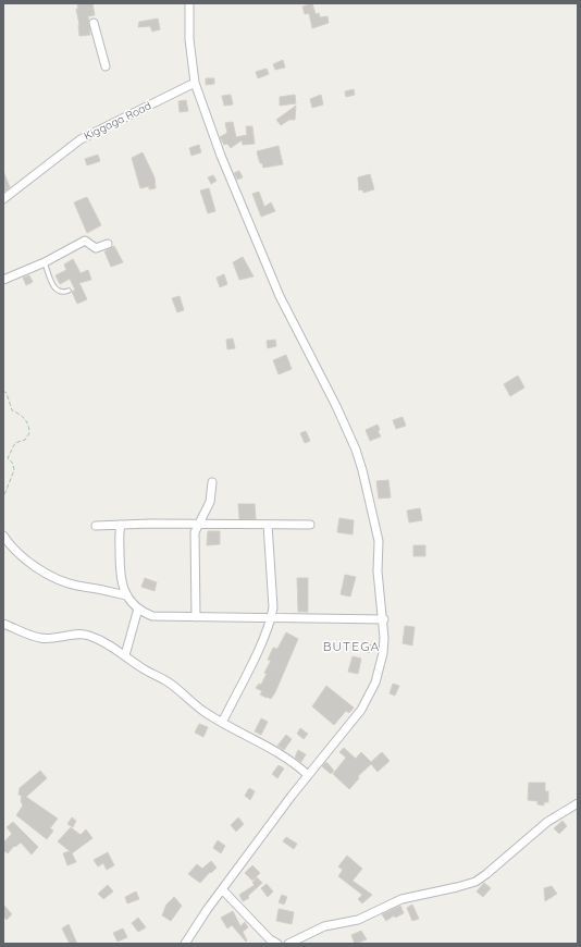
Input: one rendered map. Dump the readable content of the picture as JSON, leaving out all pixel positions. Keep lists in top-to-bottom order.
{
  "streets": {
    "street": ["Kiggaga Road"]
  },
  "districts": ["BUTEGA"]
}
